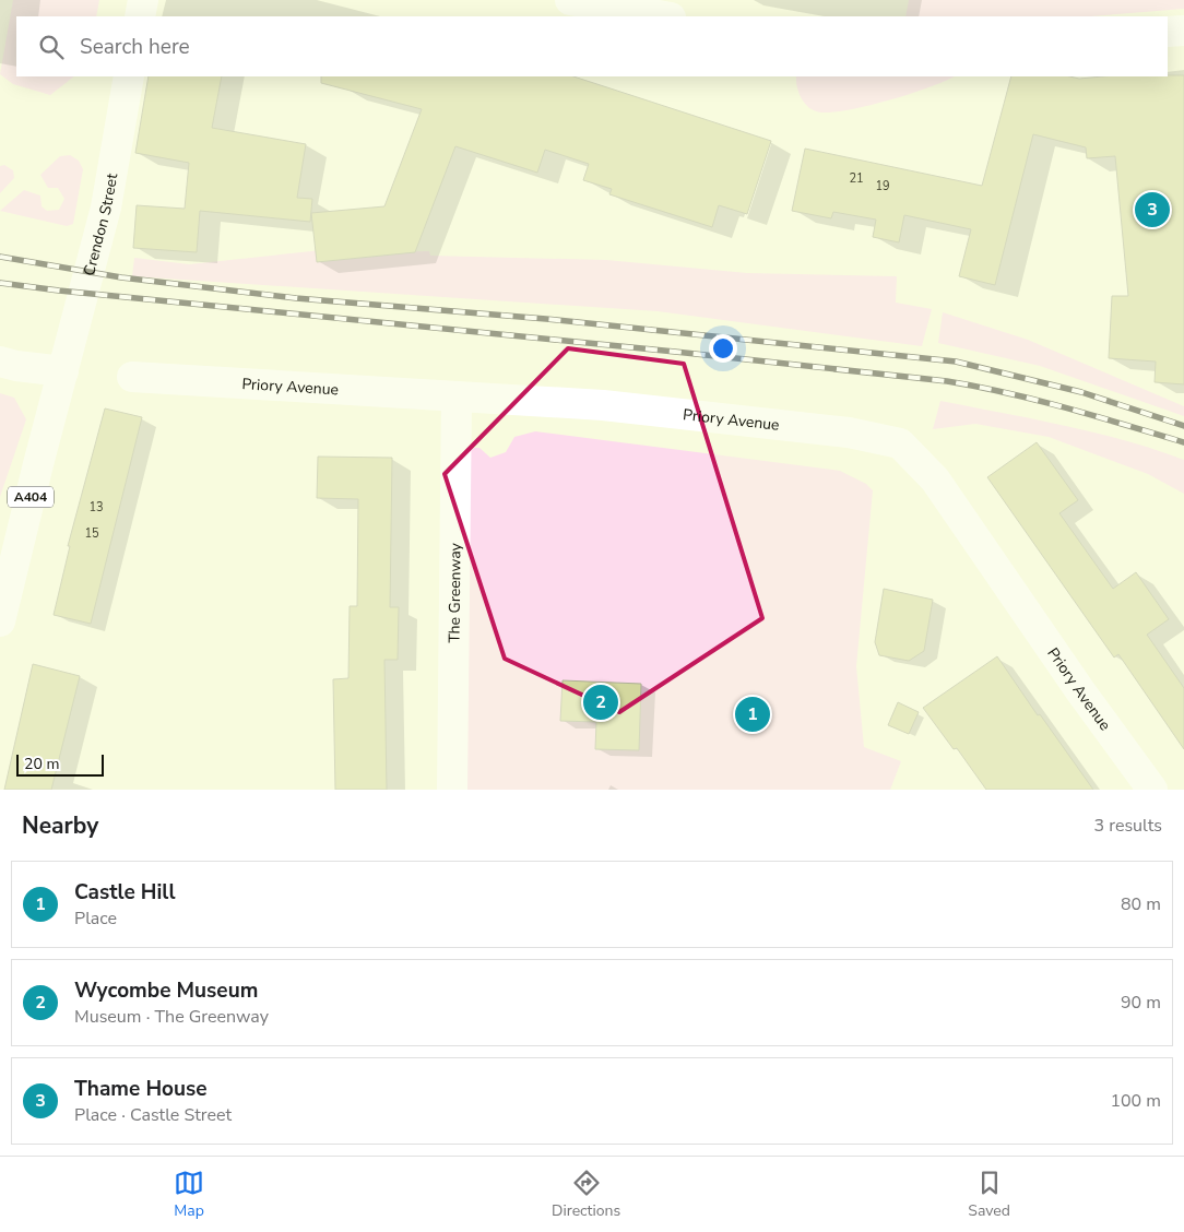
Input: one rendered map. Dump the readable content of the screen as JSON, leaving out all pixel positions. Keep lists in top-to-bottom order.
{
  "streets": {
    "street": [
      "Crendon Street",
      "Priory Avenue",
      "A404",
      "The Greenway"
    ]
  },
  "crossings": [
    ["Crendon Street", "A404"],
    ["Priory Avenue", "The Greenway"]
  ],
  "house_numbers": [
    "21",
    "19",
    "13",
    "15"
  ],
  "scale_bar": "20 m",
  "page": {
    "search": "Search here",
    "pins": ["3", "2", "1"],
    "scale": "20 m",
    "heading": ["Nearby", "3 results"],
    "list": [
      {
        "mark": "1",
        "name": "Castle Hill",
        "note": "Place",
        "value": "80 m"
      },
      {
        "mark": "2",
        "name": "Wycombe Museum",
        "note": "Museum · The Greenway",
        "value": "90 m"
      },
      {
        "mark": "3",
        "name": "Thame House",
        "note": "Place · Castle Street",
        "value": "100 m"
      }
    ],
    "nav": ["Map", "Directions", "Saved"]
  }
}
